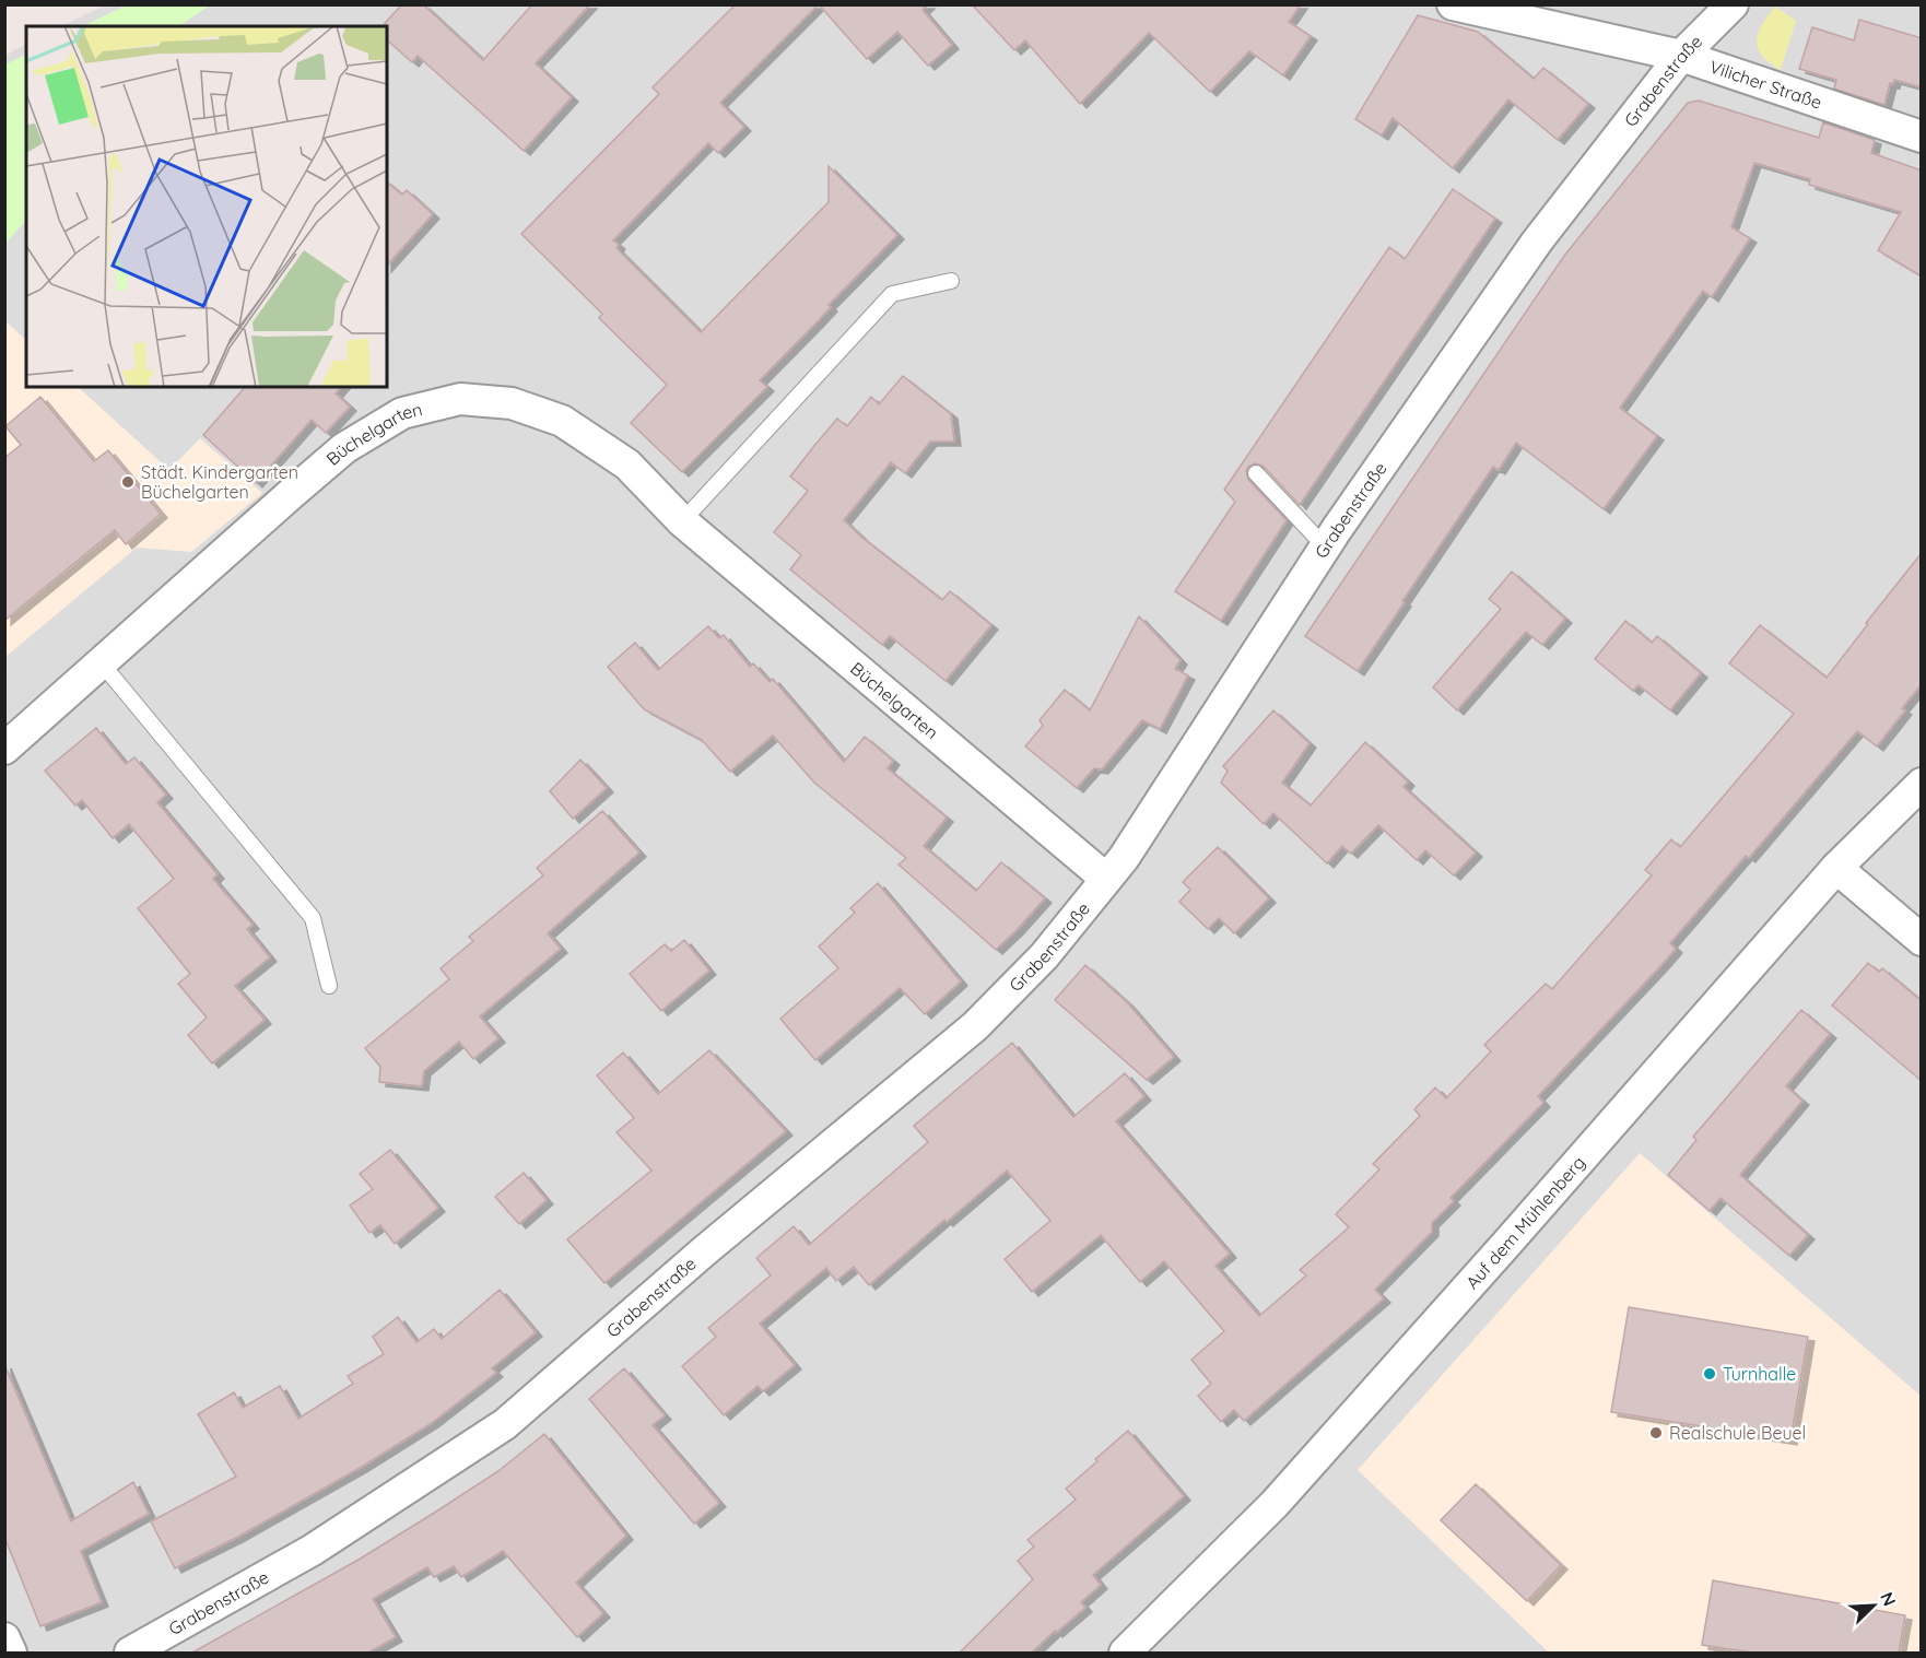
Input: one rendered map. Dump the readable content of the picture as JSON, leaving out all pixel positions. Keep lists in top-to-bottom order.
{
  "streets": {
    "street": [
      "Grabenstraße",
      "Vilicher Straße",
      "Büchelgarten",
      "Auf dem Mühlenberg"
    ]
  },
  "crossings": [
    ["Grabenstraße", "Vilicher Straße"],
    ["Grabenstraße", "Büchelgarten"]
  ],
  "places": ["Städt. Kindergarten Büchelgarten", "Turnhalle", "Realschule Beuel"],
  "north": "top right"
}
